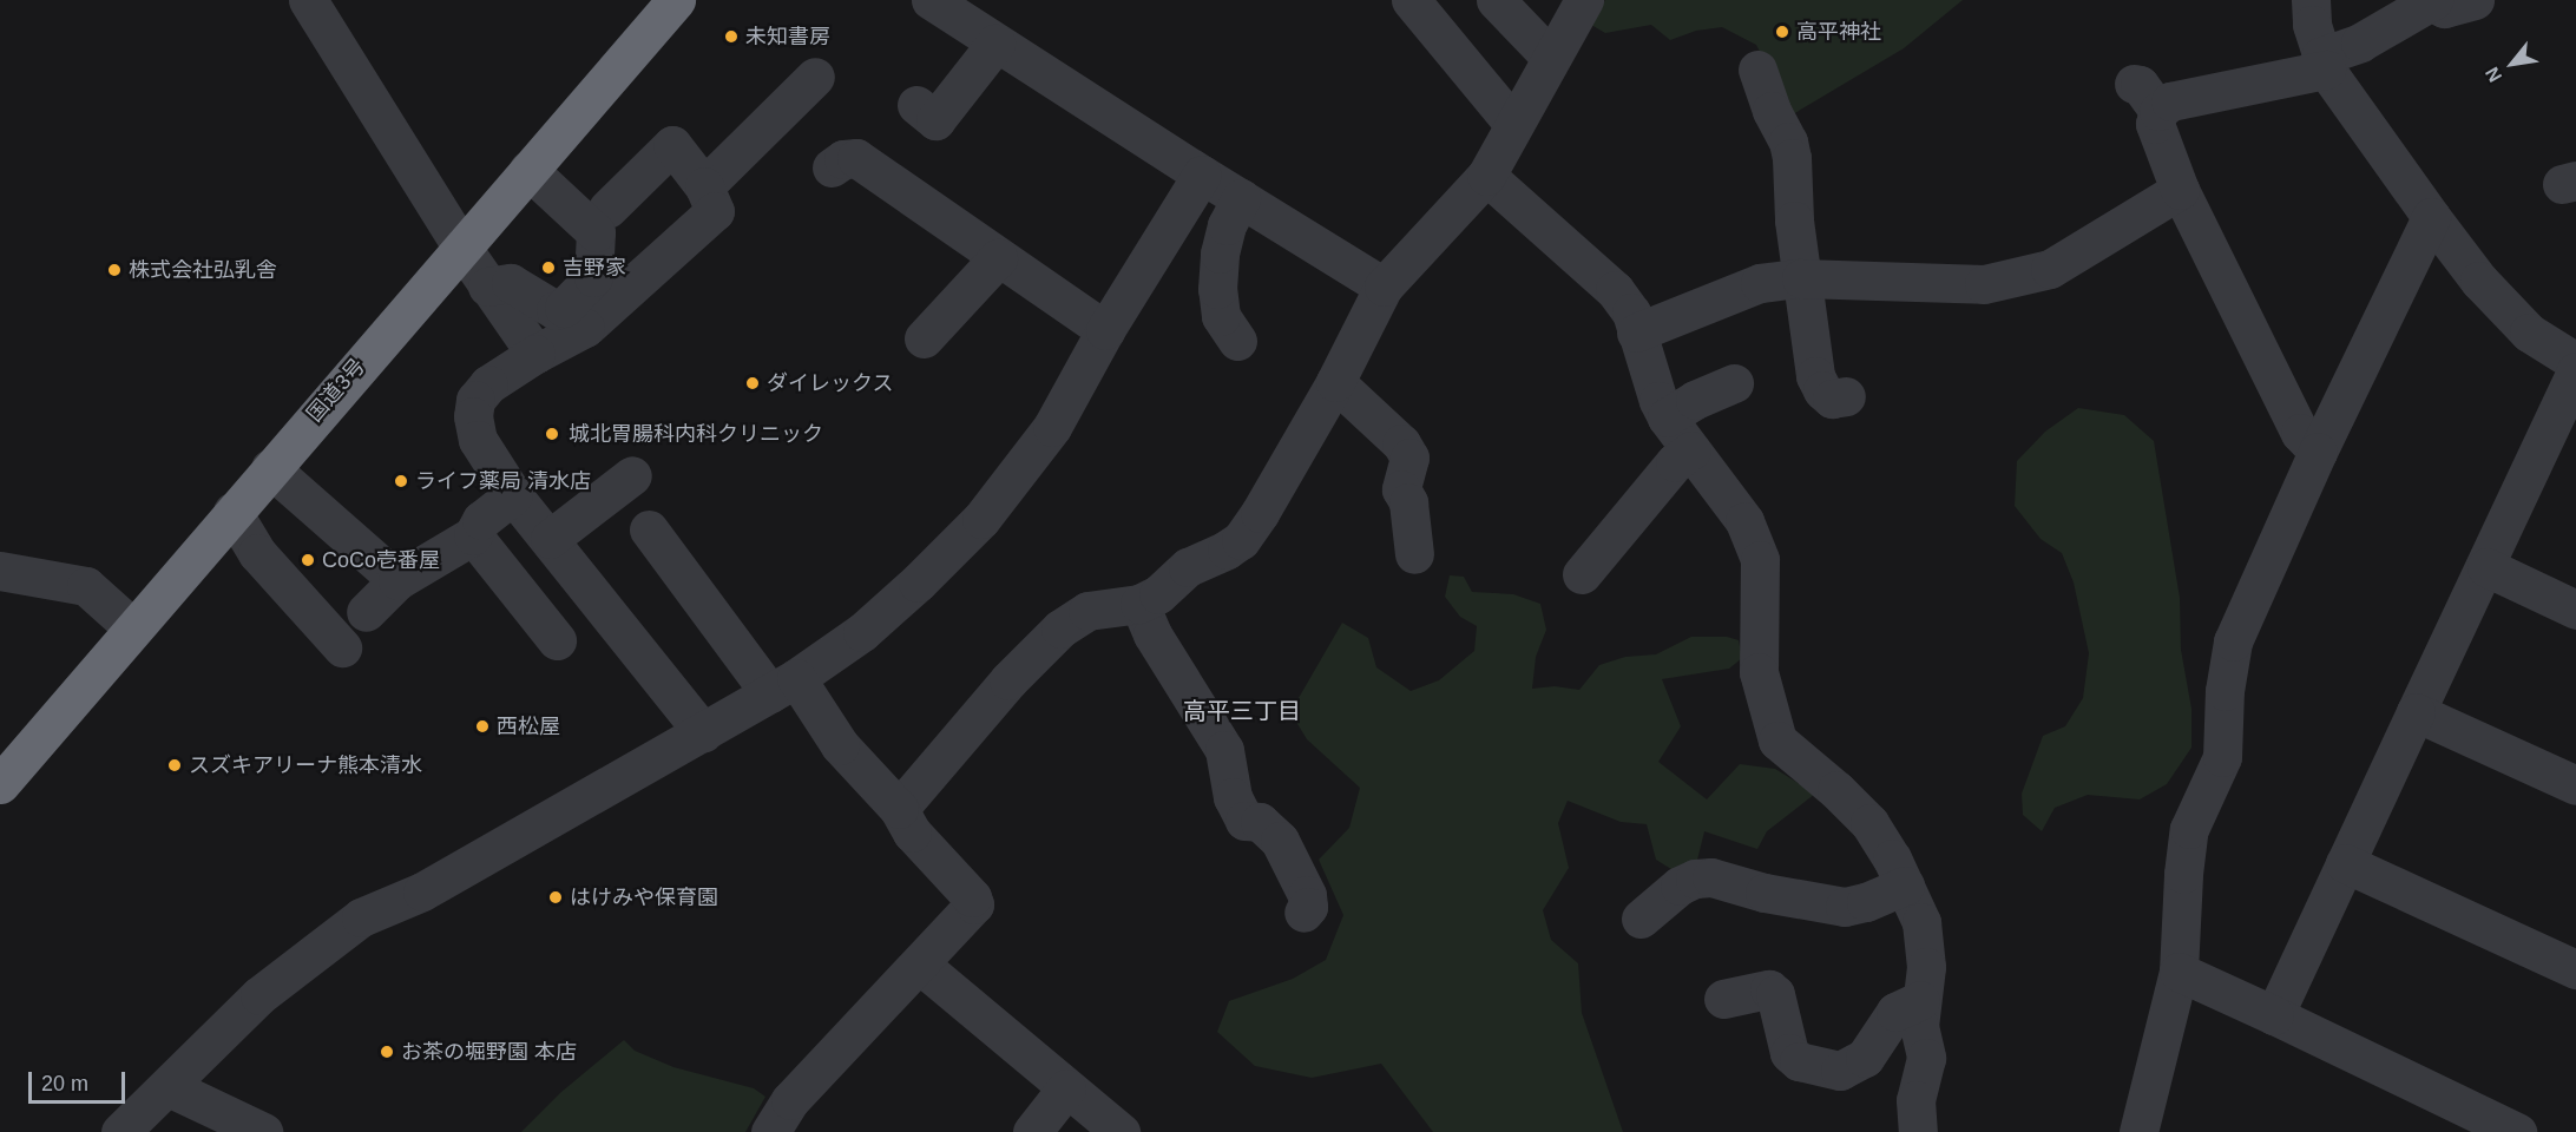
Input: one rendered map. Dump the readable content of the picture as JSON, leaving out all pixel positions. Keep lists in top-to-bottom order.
{
  "streets": {
    "highway": ["国道3号"]
  },
  "districts": ["高平三丁目"],
  "places": [
    "高平神社",
    "未知書房",
    "吉野家",
    "株式会社弘乳舎",
    "ダイレックス",
    "城北胃腸科内科クリニック",
    "ライフ薬局 清水店",
    "CoCo壱番屋",
    "西松屋",
    "スズキアリーナ熊本清水",
    "はけみや保育園",
    "お茶の堀野園 本店"
  ],
  "scale_bar": "20 m",
  "north": "bottom left"
}
